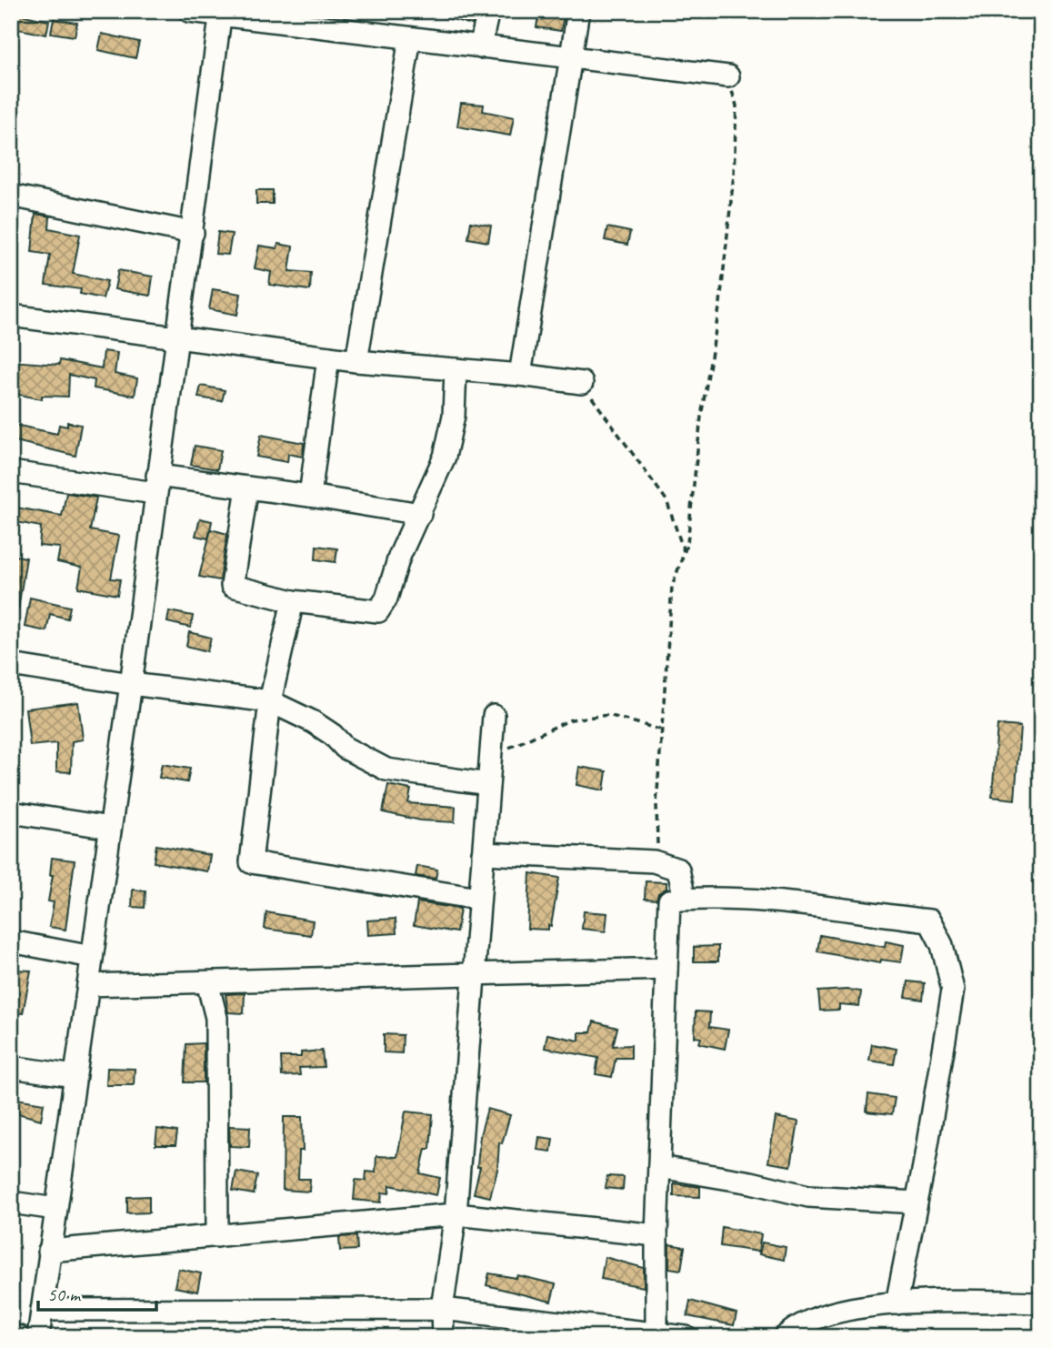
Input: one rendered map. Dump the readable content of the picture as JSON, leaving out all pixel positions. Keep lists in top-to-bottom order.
{
  "scale_bar": "50 m"
}
